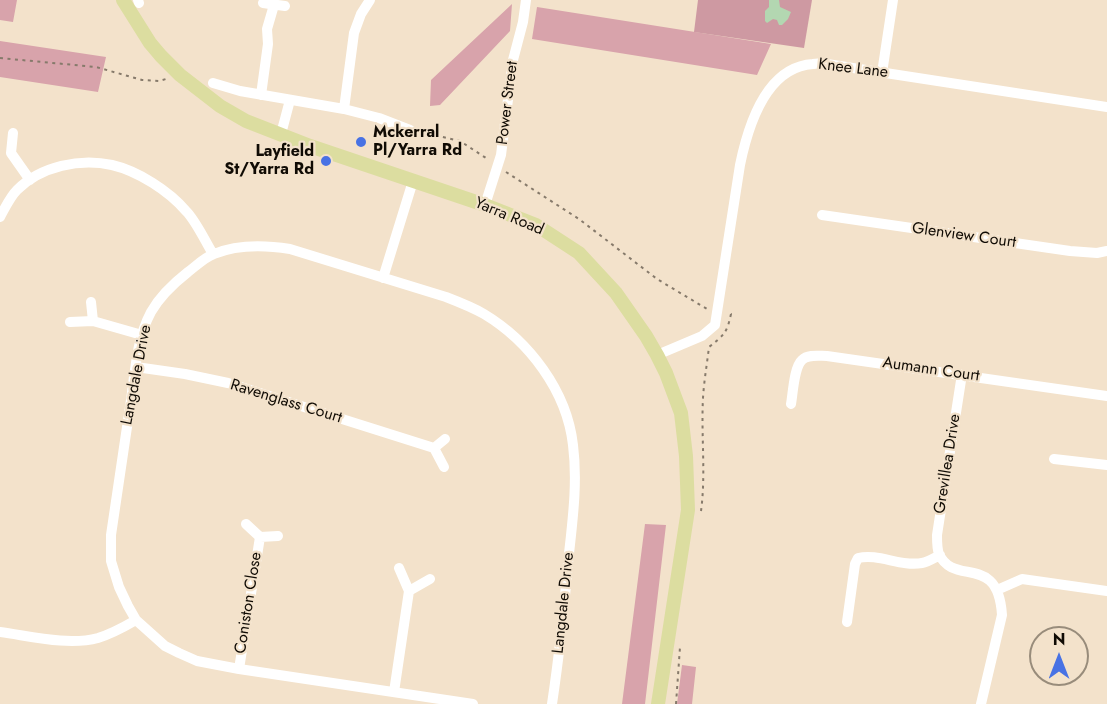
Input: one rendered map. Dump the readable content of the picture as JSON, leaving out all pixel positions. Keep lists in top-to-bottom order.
{
  "streets": {
    "main road": ["Yarra Road"],
    "street": [
      "Knee Lane",
      "Power Street",
      "Glenview Court",
      "Aumann Court",
      "Langdale Drive",
      "Ravenglass Court",
      "Grevillea Drive",
      "Coniston Close"
    ]
  },
  "crossings": [
    ["Knee Lane", "Yarra Road"],
    ["Power Street", "Yarra Road"],
    ["Aumann Court", "Grevillea Drive"],
    ["Langdale Drive", "Ravenglass Court"],
    ["Langdale Drive", "Coniston Close"]
  ],
  "places": ["Mckerral Pl/Yarra Rd", "Layfield St/Yarra Rd"],
  "north": "top"
}
